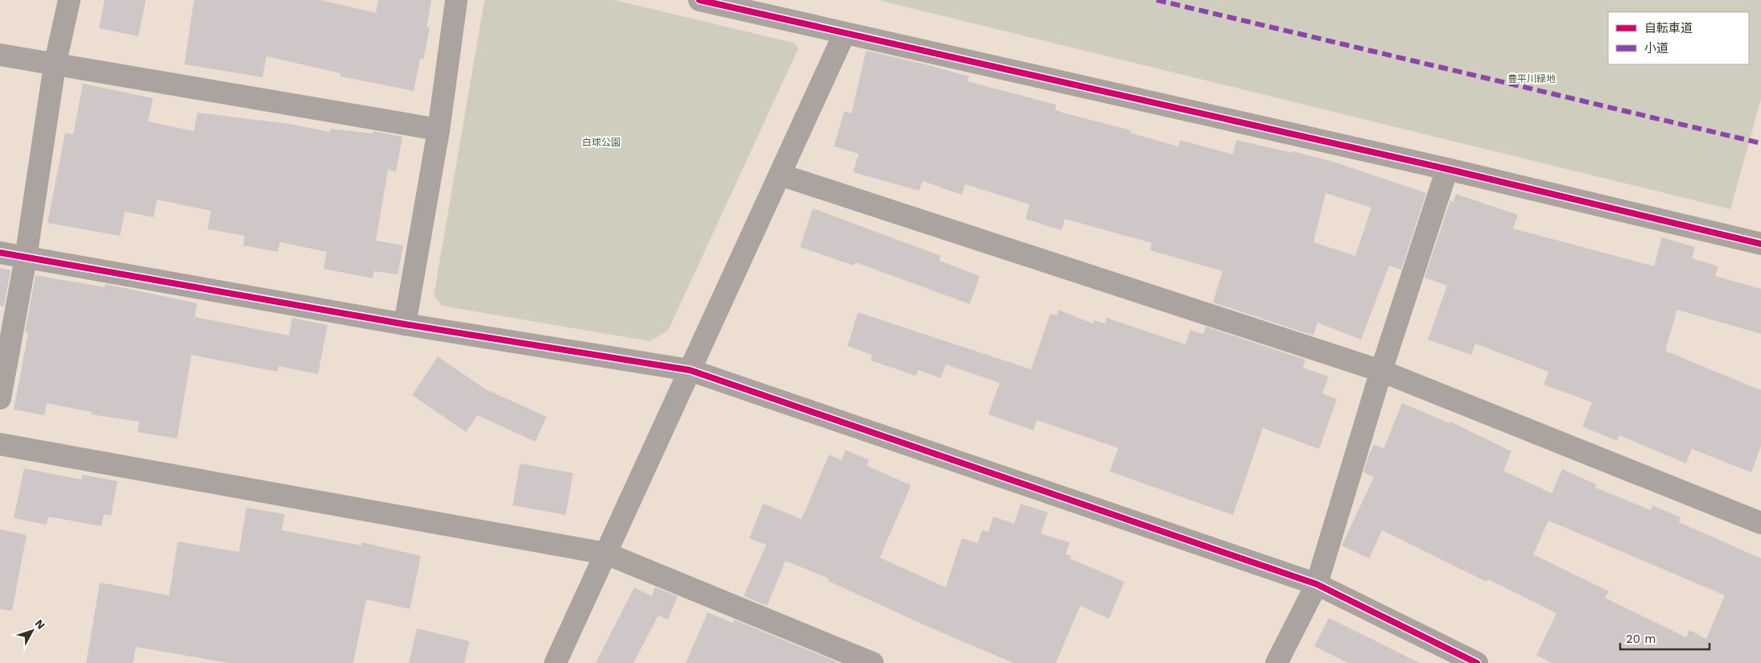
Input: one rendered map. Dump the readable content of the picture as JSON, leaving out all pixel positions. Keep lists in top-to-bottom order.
{
  "parks": ["豊平川緑地", "白球公園"],
  "legend": ["自転車道", "小道"],
  "scale_bar": "20 m",
  "north": "top right"
}
